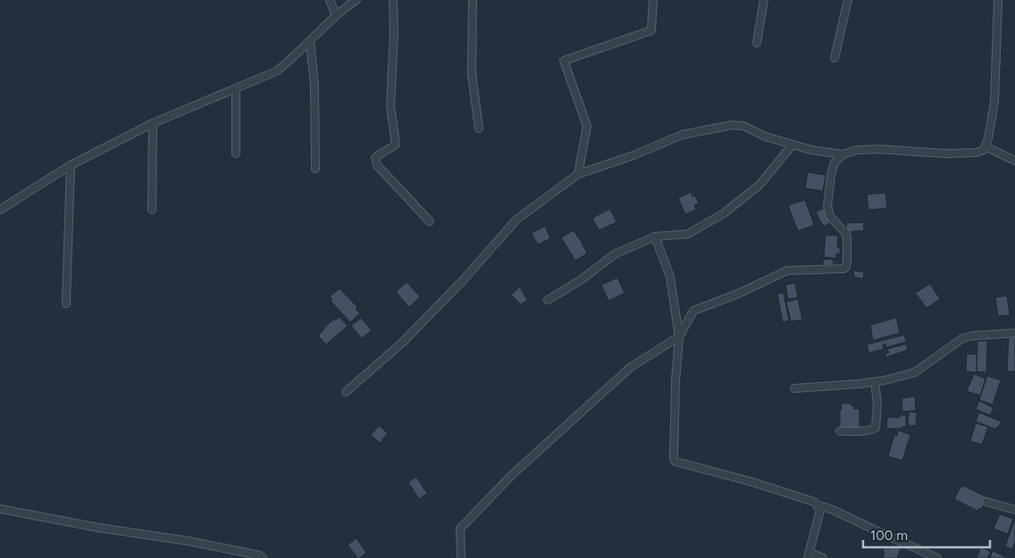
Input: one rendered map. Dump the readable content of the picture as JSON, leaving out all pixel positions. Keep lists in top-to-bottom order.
{
  "scale_bar": "100 m"
}
